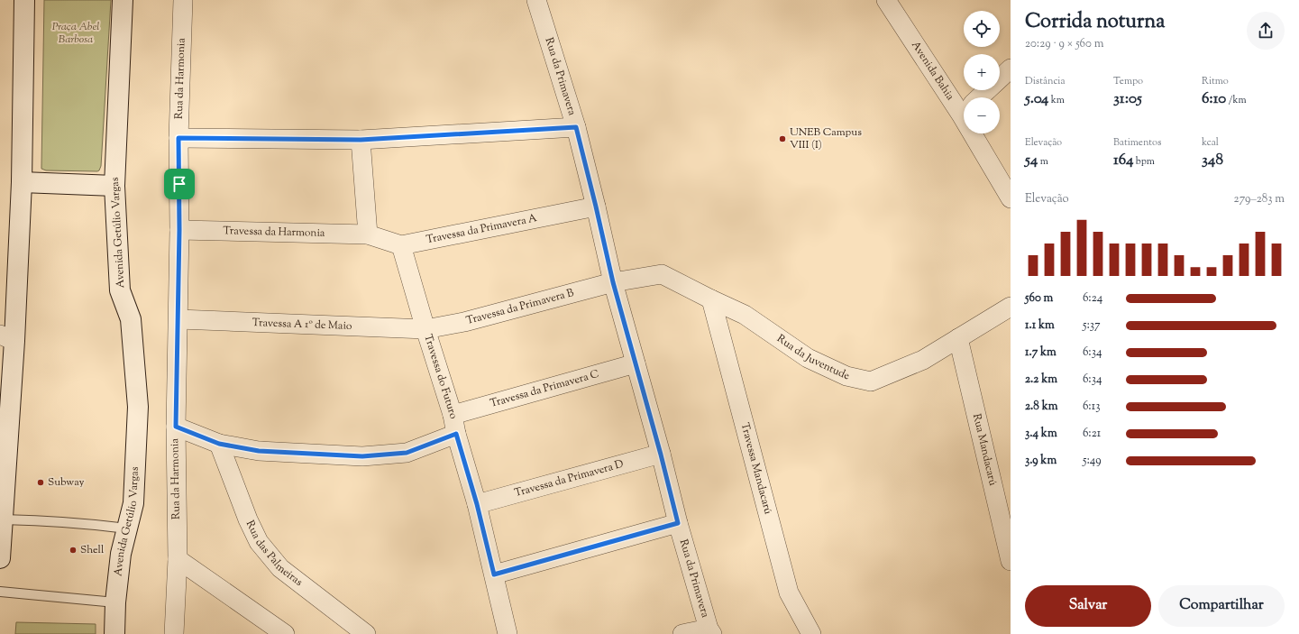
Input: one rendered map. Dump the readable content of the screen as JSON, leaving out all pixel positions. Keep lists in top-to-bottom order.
{
  "streets": {
    "street": [
      "Avenida Bahia",
      "Rua da Primavera",
      "Rua da Harmonia",
      "Travessa da Primavera A",
      "Avenida Getúlio Vargas",
      "Travessa da Harmonia",
      "Travessa da Primavera B",
      "Travessa A 1º de Maio",
      "Rua da Juventude",
      "Travessa do Futuro",
      "Travessa da Primavera C",
      "Rua Mandacarú",
      "Travessa Mandacarú",
      "Travessa da Primavera D",
      "Rua das Palmeiras"
    ]
  },
  "crossings": [
    ["Rua da Primavera", "Travessa da Primavera A"],
    ["Rua da Primavera", "Travessa da Primavera B"],
    ["Rua da Primavera", "Rua da Juventude"],
    ["Rua da Primavera", "Travessa da Primavera C"],
    ["Rua da Primavera", "Travessa da Primavera D"],
    ["Rua da Harmonia", "Travessa da Harmonia"],
    ["Rua da Harmonia", "Travessa A 1º de Maio"],
    ["Travessa da Primavera A", "Travessa da Harmonia"],
    ["Travessa da Primavera A", "Travessa do Futuro"],
    ["Travessa da Primavera B", "Travessa A 1º de Maio"],
    ["Travessa da Primavera B", "Rua da Juventude"],
    ["Travessa da Primavera B", "Travessa do Futuro"],
    ["Travessa A 1º de Maio", "Travessa do Futuro"],
    ["Rua da Juventude", "Rua Mandacarú"],
    ["Rua da Juventude", "Travessa Mandacarú"],
    ["Travessa do Futuro", "Travessa da Primavera C"],
    ["Travessa do Futuro", "Travessa da Primavera D"]
  ],
  "parks": ["Praça Abel Barbosa"],
  "places": ["UNEB Campus VIII (I)", "Subway", "Shell"],
  "page": {
    "heading": ["Corrida noturna", "20:29 · 9 × 560 m"],
    "map_buttons": ["+", "−"],
    "stats": [
      ["Distância", "5.04 km"],
      ["Tempo", "31:05"],
      ["Ritmo", "6:10 /km"],
      ["Elevação", "54 m"],
      ["Batimentos", "164 bpm"],
      ["kcal", "348"]
    ],
    "chart": ["Elevação", "279–283 m"],
    "list": [
      {
        "name": "560 m",
        "note": "6:24"
      },
      {
        "name": "1.1 km",
        "note": "5:37"
      },
      {
        "name": "1.7 km",
        "note": "6:34"
      },
      {
        "name": "2.2 km",
        "note": "6:34"
      },
      {
        "name": "2.8 km",
        "note": "6:13"
      },
      {
        "name": "3.4 km",
        "note": "6:21"
      },
      {
        "name": "3.9 km",
        "note": "5:49"
      }
    ],
    "buttons": ["Salvar", "Compartilhar"]
  }
}
